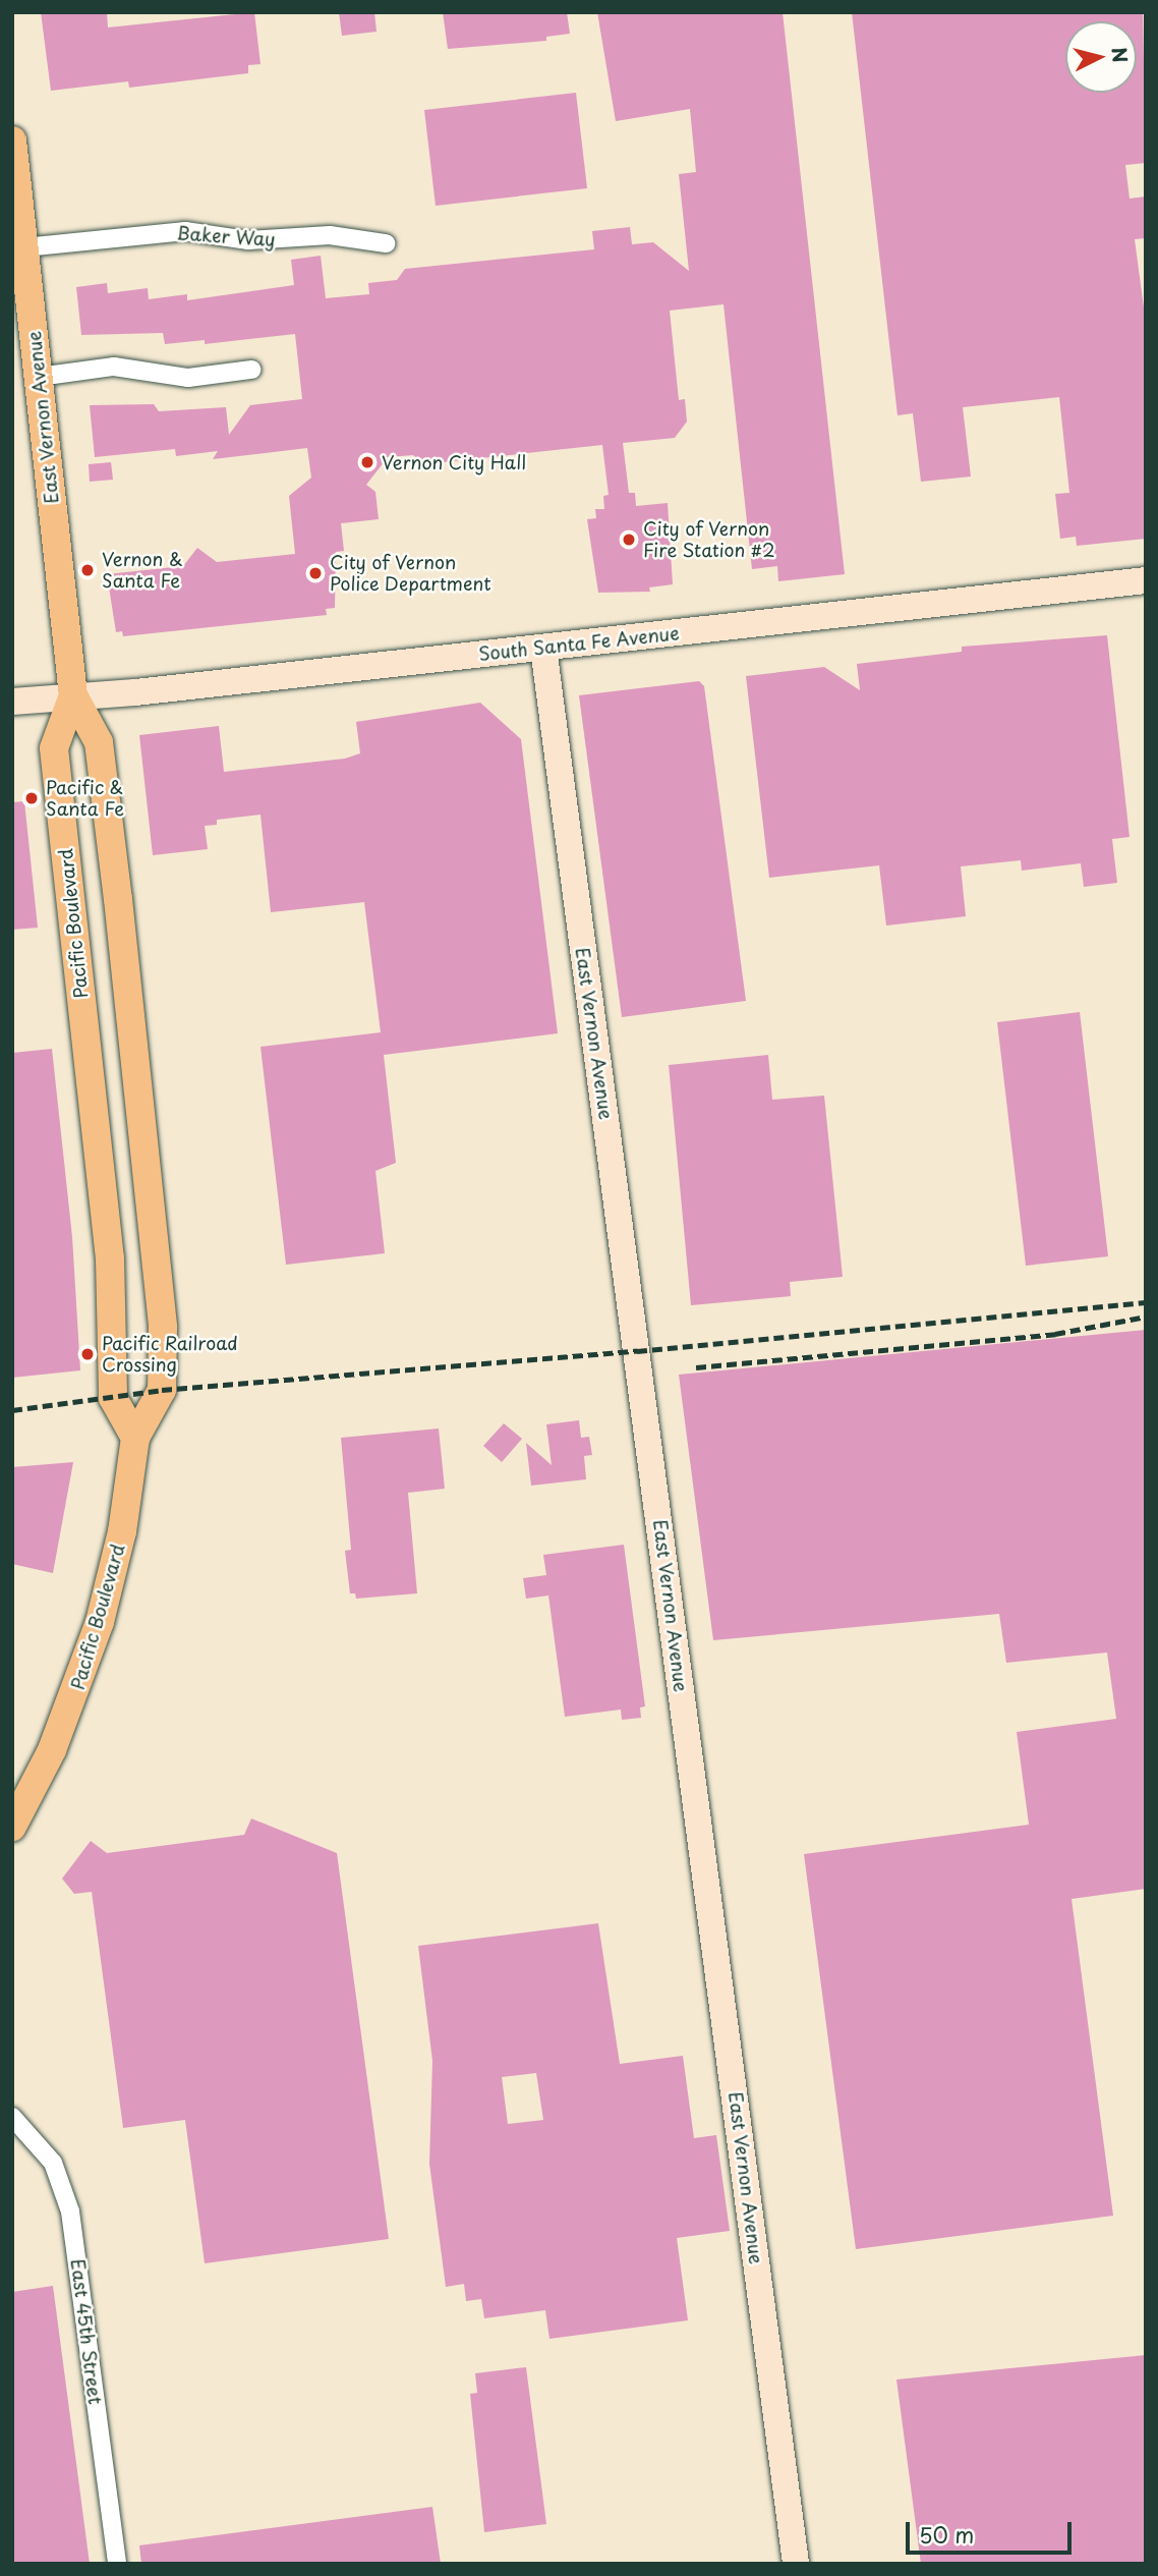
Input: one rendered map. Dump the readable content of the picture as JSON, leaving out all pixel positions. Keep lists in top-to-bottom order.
{
  "streets": {
    "main road": ["East Vernon Avenue", "Pacific Boulevard"],
    "street": ["Baker Way", "South Santa Fe Avenue", "East 45th Street"]
  },
  "crossings": [
    ["Baker Way", "East Vernon Avenue"],
    ["East Vernon Avenue", "South Santa Fe Avenue"],
    ["East Vernon Avenue", "Pacific Boulevard"],
    ["South Santa Fe Avenue", "Pacific Boulevard"]
  ],
  "places": [
    "Vernon City Hall",
    "City of Vernon Fire Station #2",
    "Vernon & Santa Fe",
    "City of Vernon Police Department",
    "Pacific & Santa Fe",
    "Pacific Railroad Crossing"
  ],
  "scale_bar": "50 m",
  "north": "right"
}
